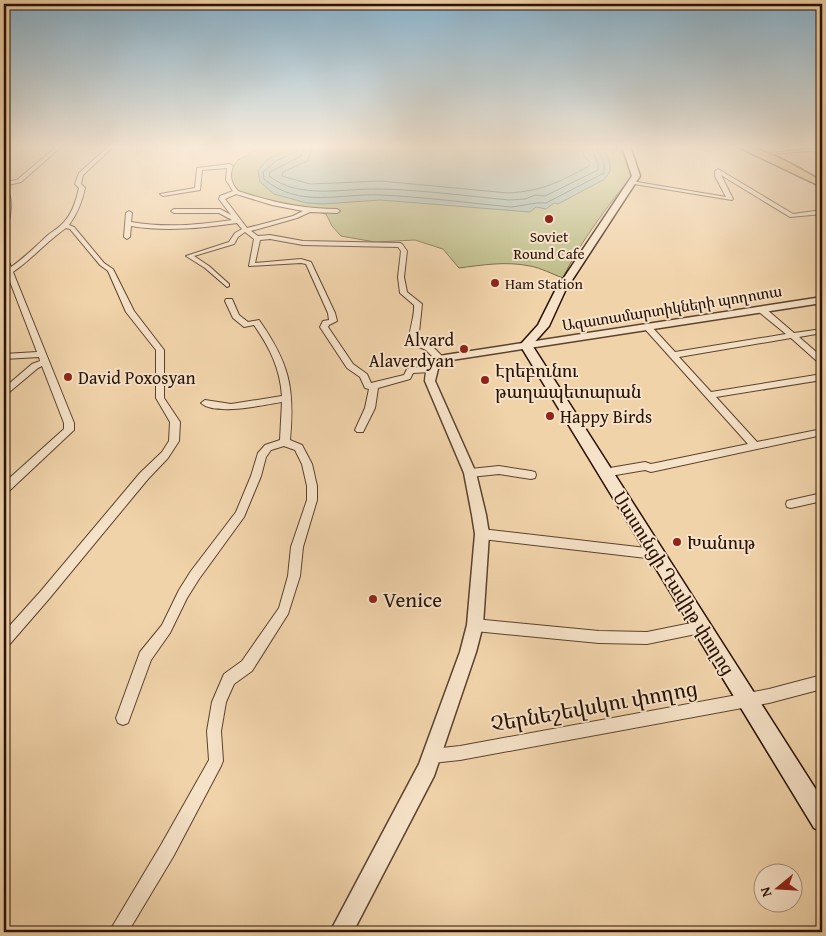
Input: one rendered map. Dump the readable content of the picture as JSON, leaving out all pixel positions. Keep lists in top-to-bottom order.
{
  "streets": {
    "main road": ["Սասունցի Դավիթ փողոց"],
    "street": ["Ազատամարտիկների պողոտա", "Չերնեշեվսկու փողոց"]
  },
  "crossings": [
    ["Ազատամարտիկների պողոտա", "Սասունցի Դավիթ փողոց"],
    ["Սասունցի Դավիթ փողոց", "Չերնեշեվսկու փողոց"]
  ],
  "places": [
    "Soviet Round Cafe",
    "Ham Station",
    "Alvard Alaverdyan",
    "David Poxosyan",
    "Էրեբունու թաղապետարան",
    "Happy Birds",
    "Խանութ",
    "Venice"
  ],
  "north": "left"
}
